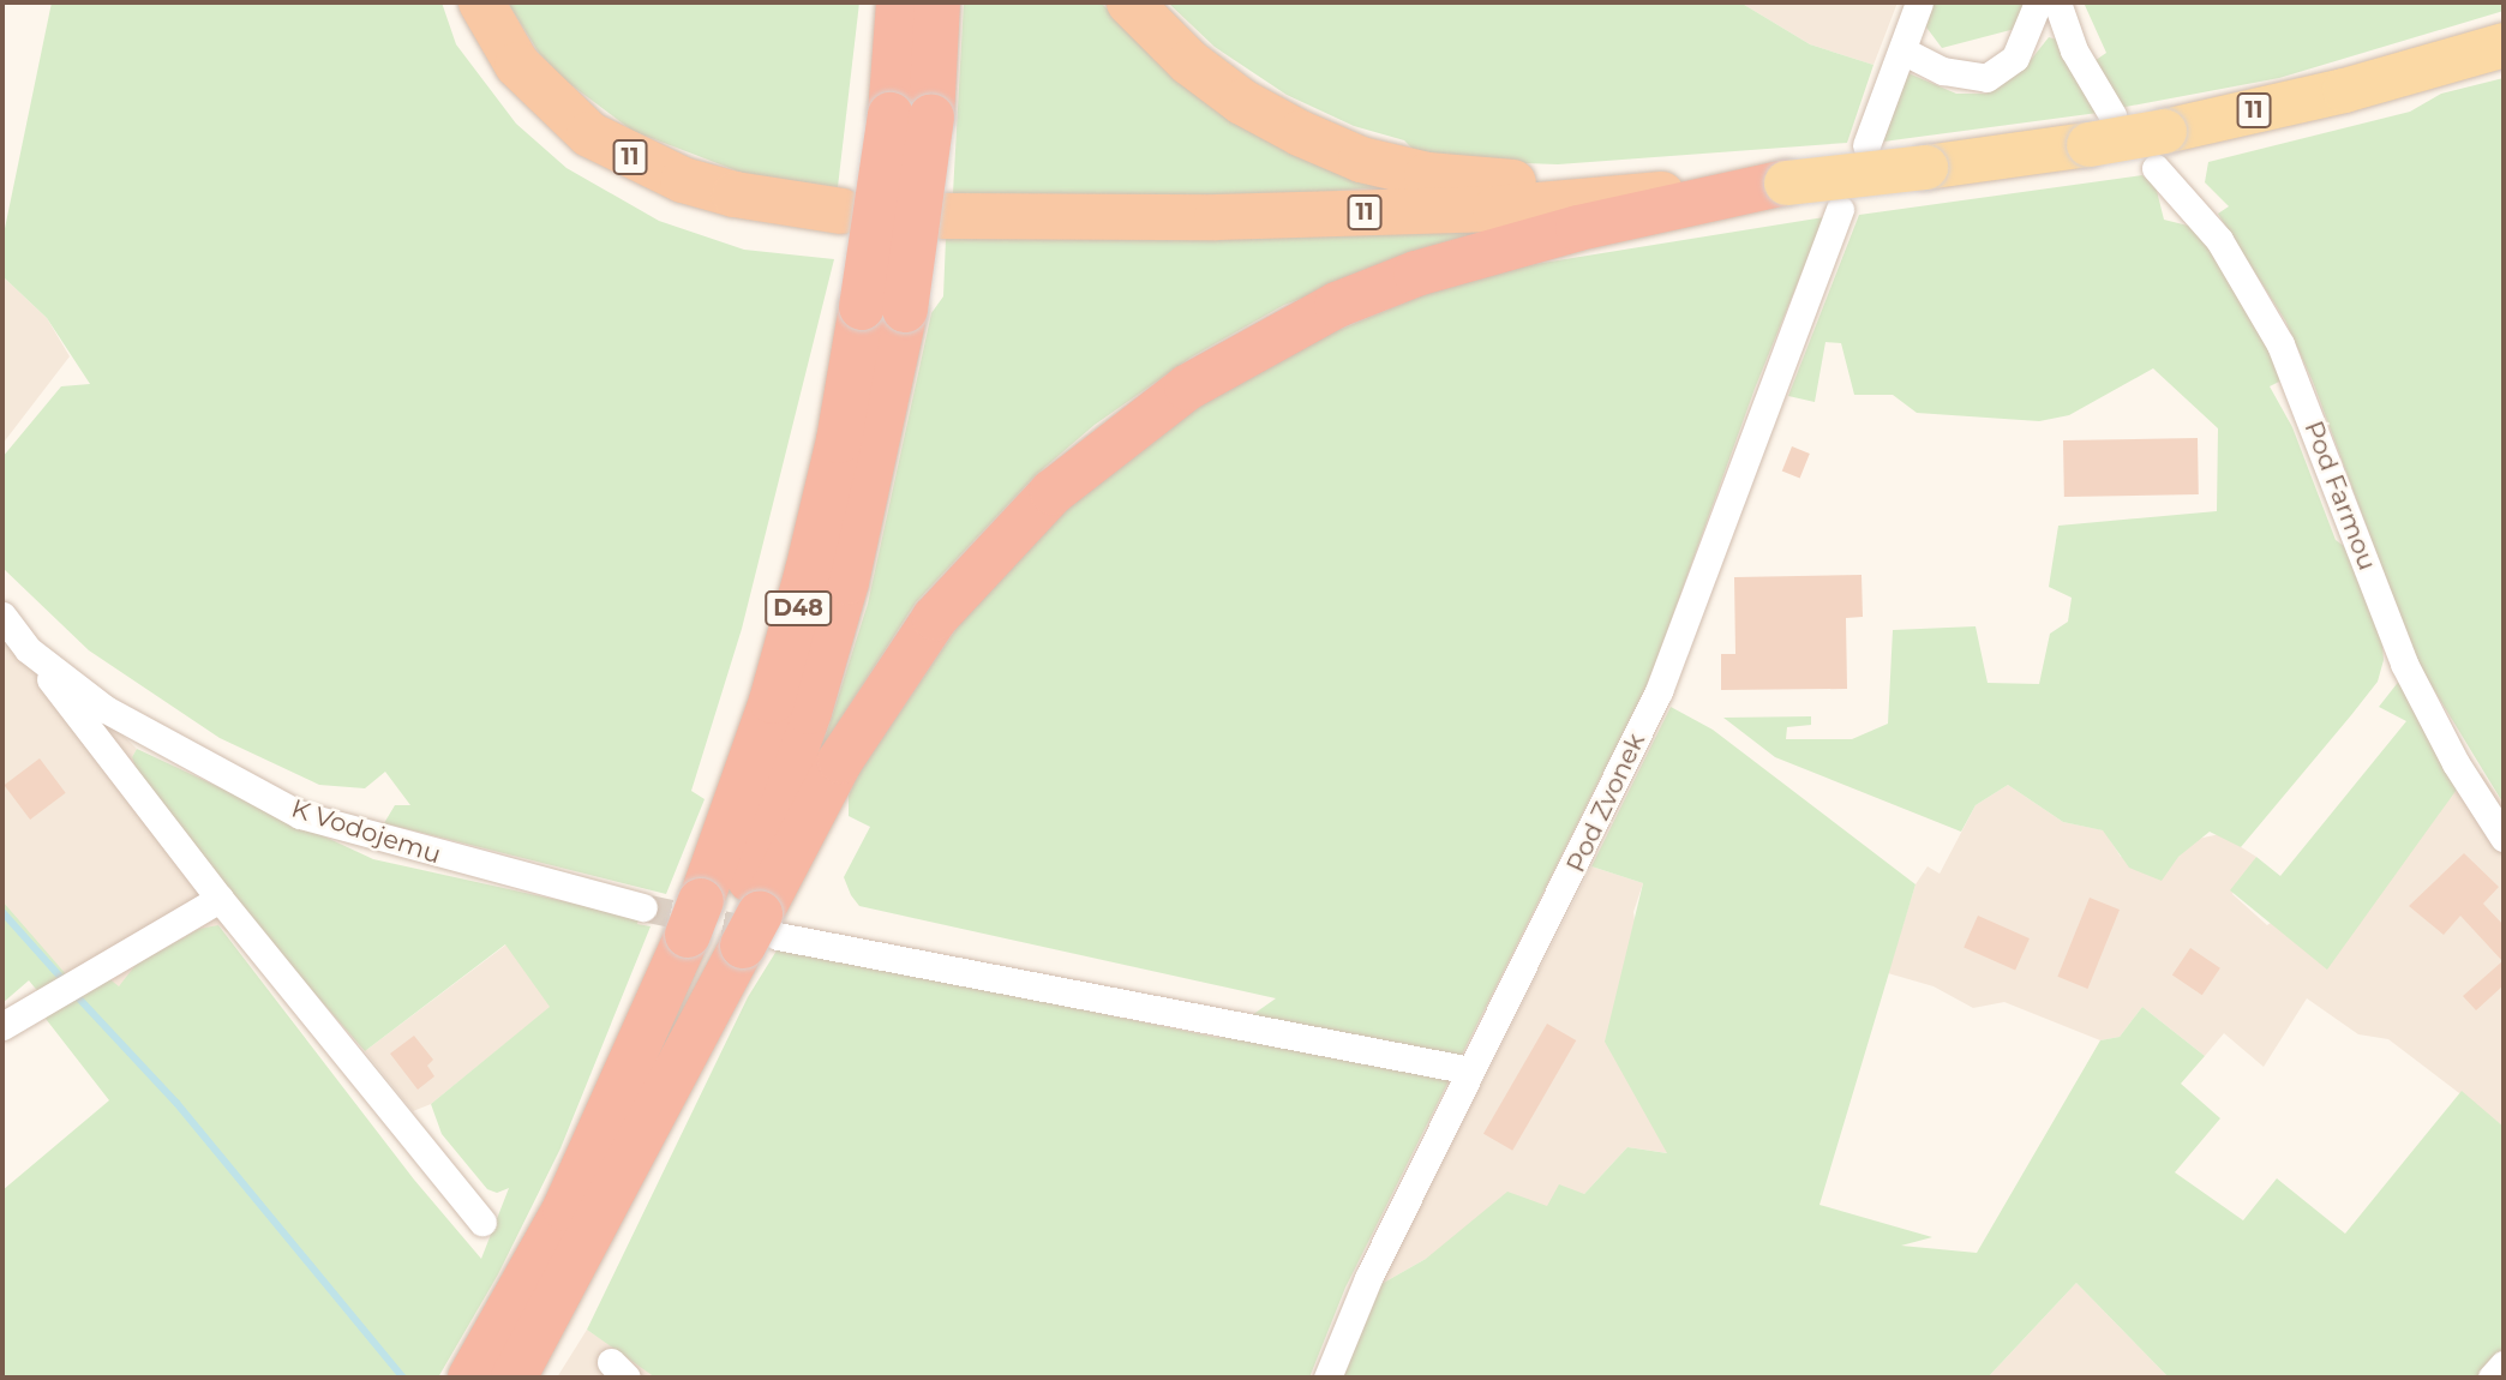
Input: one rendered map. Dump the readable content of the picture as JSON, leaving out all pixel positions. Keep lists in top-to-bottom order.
{
  "streets": {
    "highway": ["11", "D48"],
    "street": ["Pod Farmou", "Pod Zvonek", "K Vodojemu"]
  },
  "crossings": [
    ["11", "Pod Farmou"]
  ]
}
